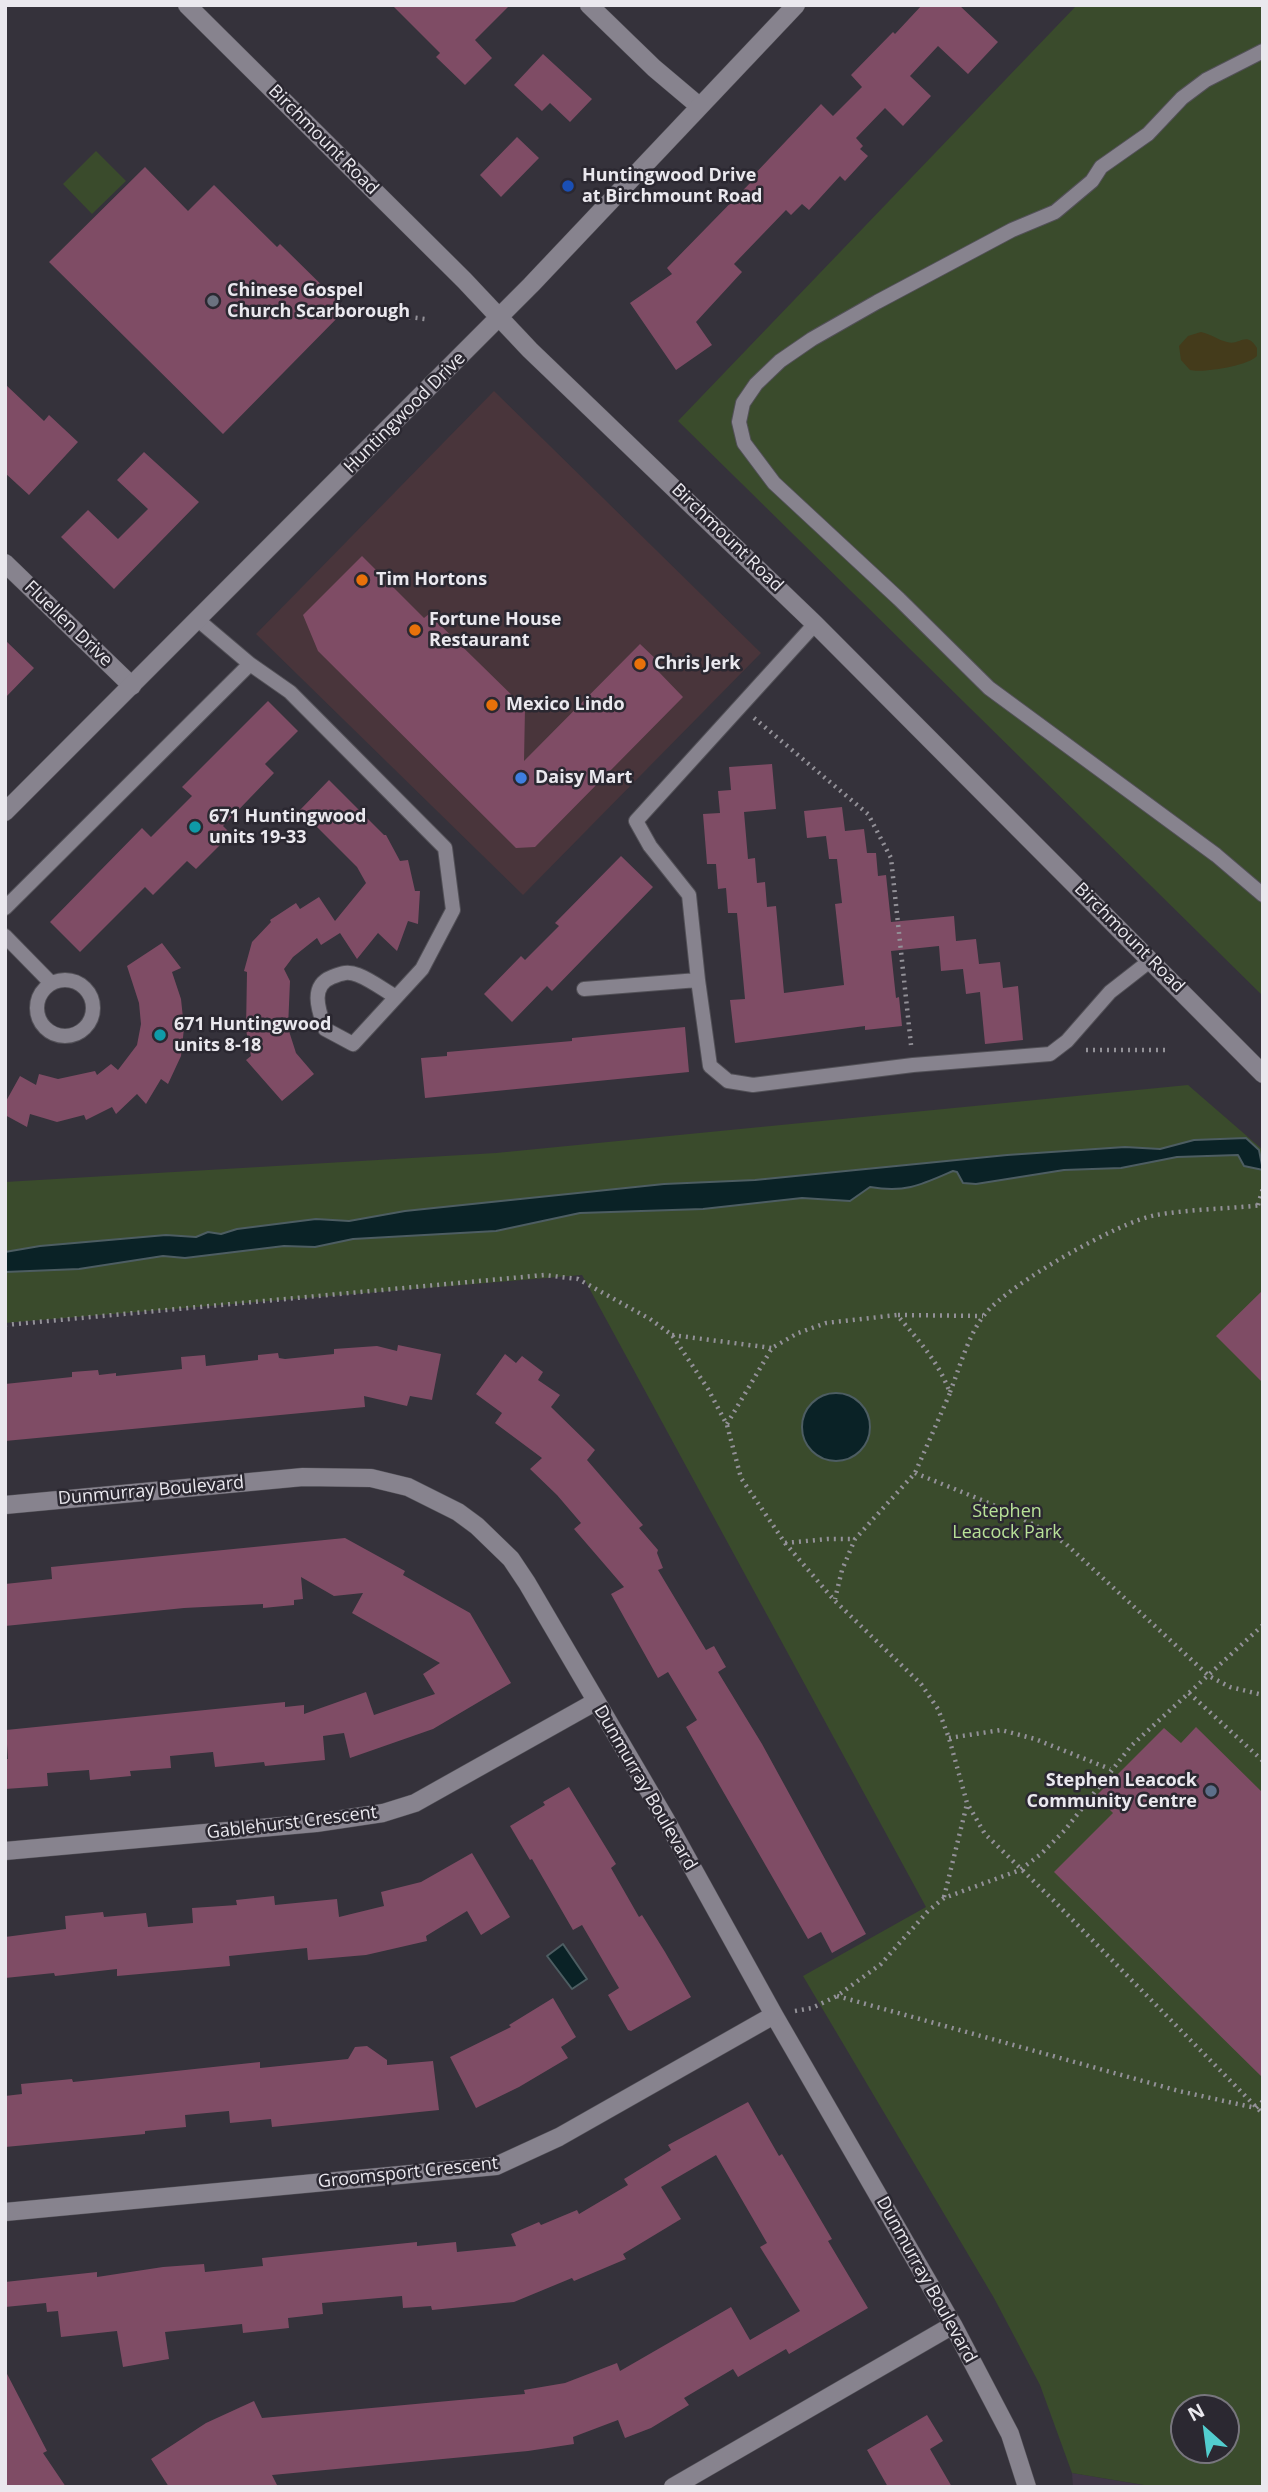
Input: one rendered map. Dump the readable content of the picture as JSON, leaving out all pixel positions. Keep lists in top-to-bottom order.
{
  "streets": {
    "street": [
      "Birchmount Road",
      "Huntingwood Drive",
      "Fluellen Drive",
      "Dunmurray Boulevard",
      "Gablehurst Crescent",
      "Groomsport Crescent"
    ]
  },
  "crossings": [
    ["Birchmount Road", "Huntingwood Drive"],
    ["Huntingwood Drive", "Fluellen Drive"],
    ["Dunmurray Boulevard", "Gablehurst Crescent"],
    ["Dunmurray Boulevard", "Groomsport Crescent"]
  ],
  "parks": ["Stephen Leacock Park"],
  "places": [
    "Huntingwood Drive at Birchmount Road",
    "Chinese Gospel Church Scarborough",
    "Tim Hortons",
    "Fortune House Restaurant",
    "Chris Jerk",
    "Mexico Lindo",
    "Daisy Mart",
    "671 Huntingwood units 19-33",
    "671 Huntingwood units 8-18",
    "Stephen Leacock Community Centre"
  ],
  "north": "top left"
}
